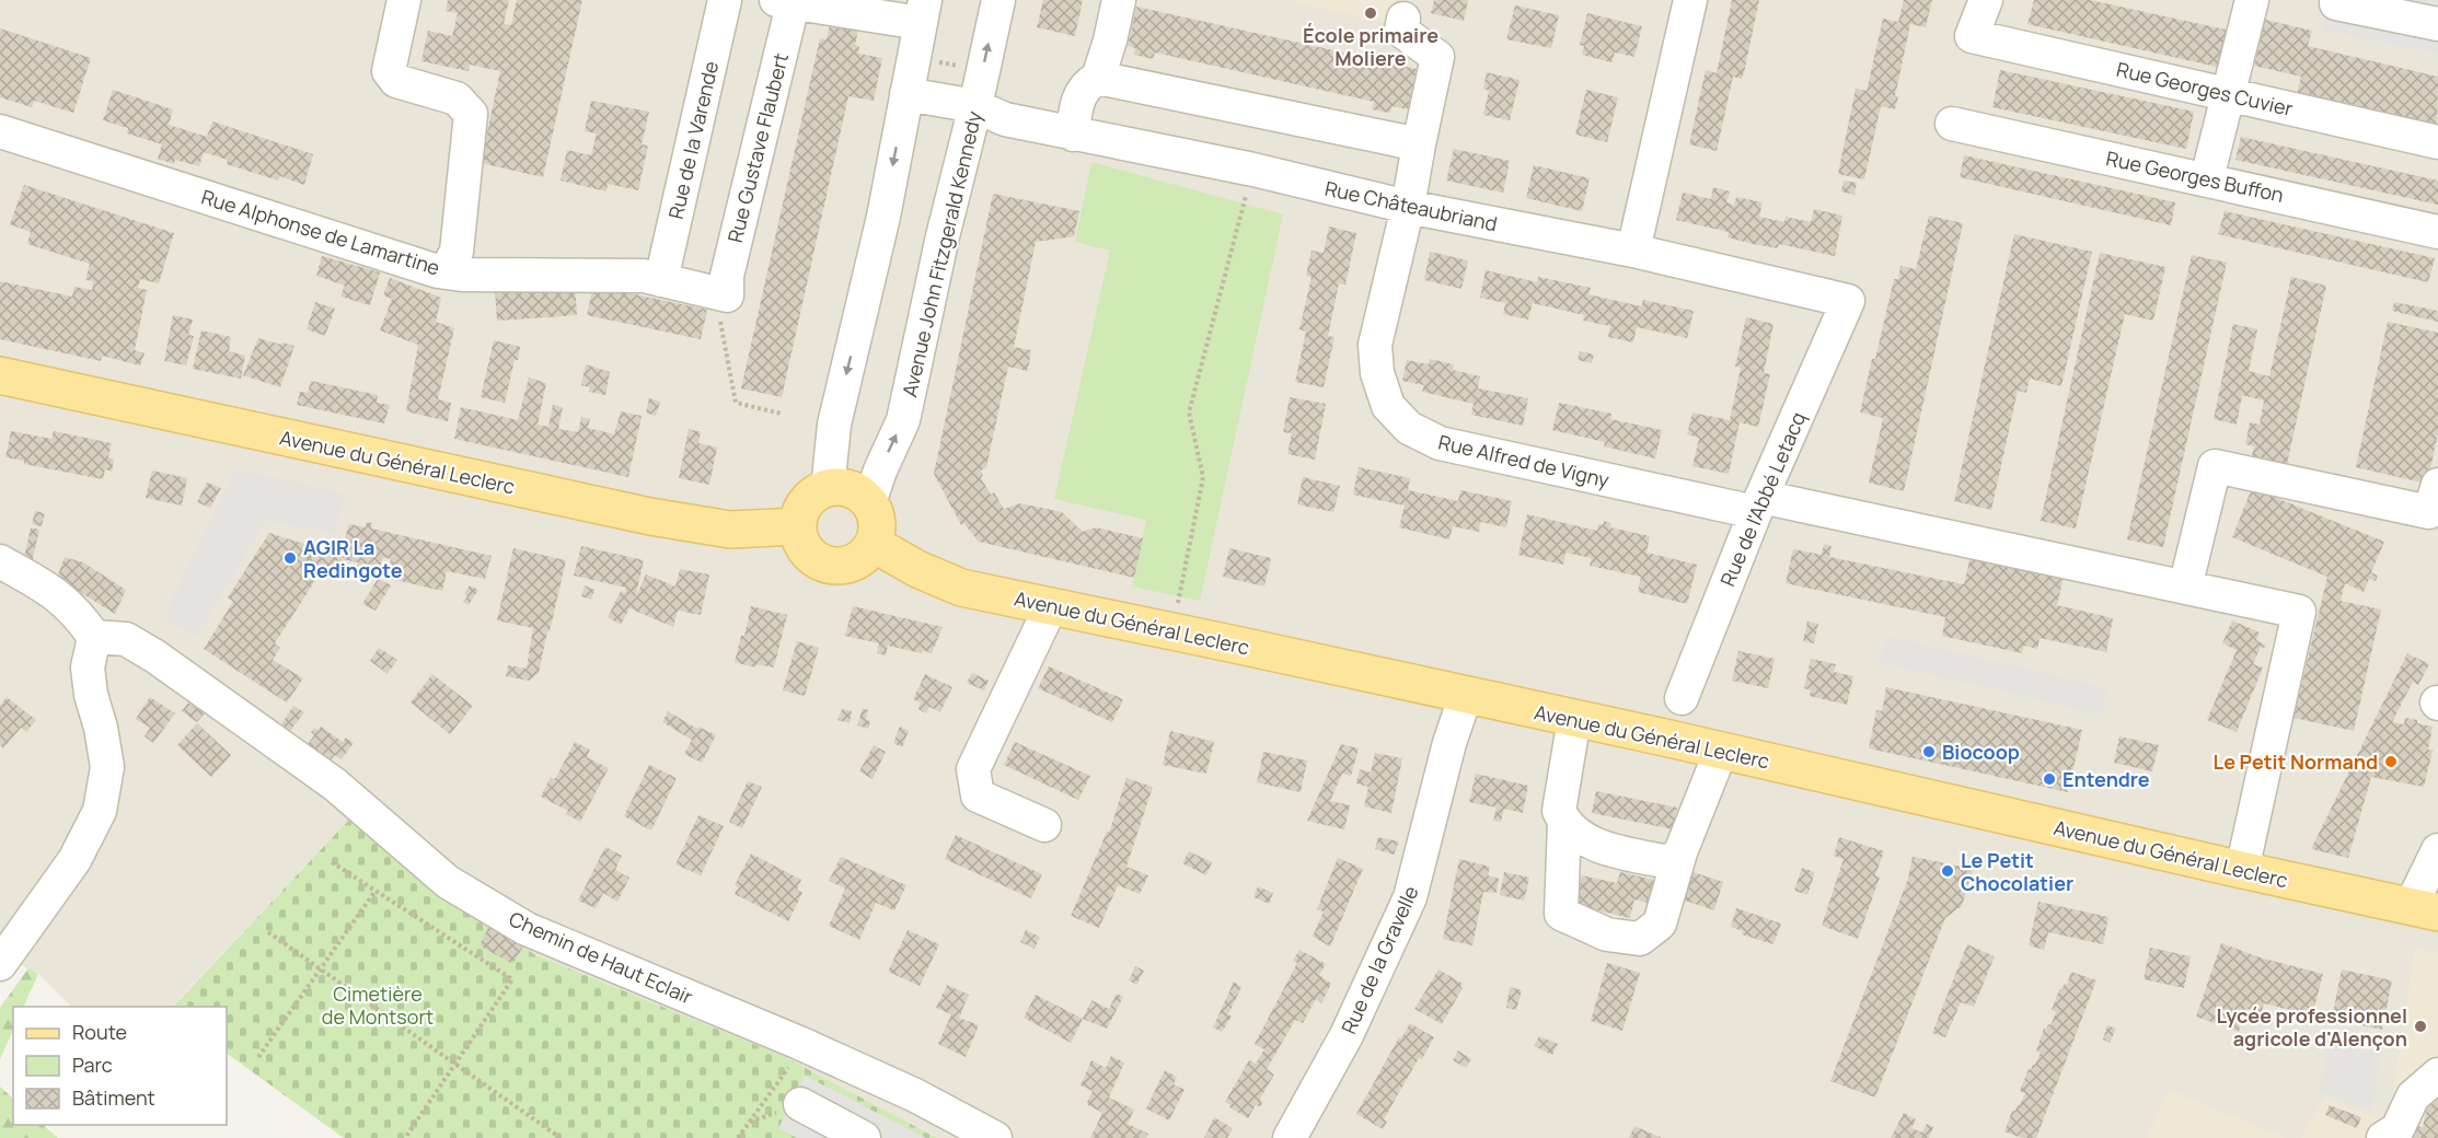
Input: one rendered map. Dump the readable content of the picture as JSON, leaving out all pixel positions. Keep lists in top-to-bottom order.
{
  "streets": {
    "main road": ["Avenue du Général Leclerc"],
    "street": [
      "Rue Georges Cuvier",
      "Rue de la Varende",
      "Rue Gustave Flaubert",
      "Rue Georges Buffon",
      "Rue Châteaubriand",
      "Rue Alphonse de Lamartine",
      "Avenue John Fitzgerald Kennedy",
      "Rue Alfred de Vigny",
      "Rue de l'Abbé Letacq",
      "Chemin de Haut Eclair",
      "Rue de la Gravelle"
    ]
  },
  "crossings": [
    ["Rue de la Varende", "Rue Alphonse de Lamartine"],
    ["Rue Gustave Flaubert", "Rue Alphonse de Lamartine"],
    ["Rue Châteaubriand", "Avenue John Fitzgerald Kennedy"],
    ["Rue Châteaubriand", "Rue Alfred de Vigny"],
    ["Rue Châteaubriand", "Rue de l'Abbé Letacq"],
    ["Avenue John Fitzgerald Kennedy", "Avenue du Général Leclerc"],
    ["Rue Alfred de Vigny", "Avenue du Général Leclerc"],
    ["Rue Alfred de Vigny", "Rue de l'Abbé Letacq"],
    ["Avenue du Général Leclerc", "Rue de la Gravelle"]
  ],
  "parks": ["Cimetière de Montsort"],
  "places": [
    "École primaire Moliere",
    "AGIR La Redingote",
    "Biocoop",
    "Le Petit Normand",
    "Entendre",
    "Le Petit Chocolatier",
    "Lycée professionnel agricole d'Alençon"
  ],
  "legend": ["Route", "Parc", "Bâtiment"]
}
